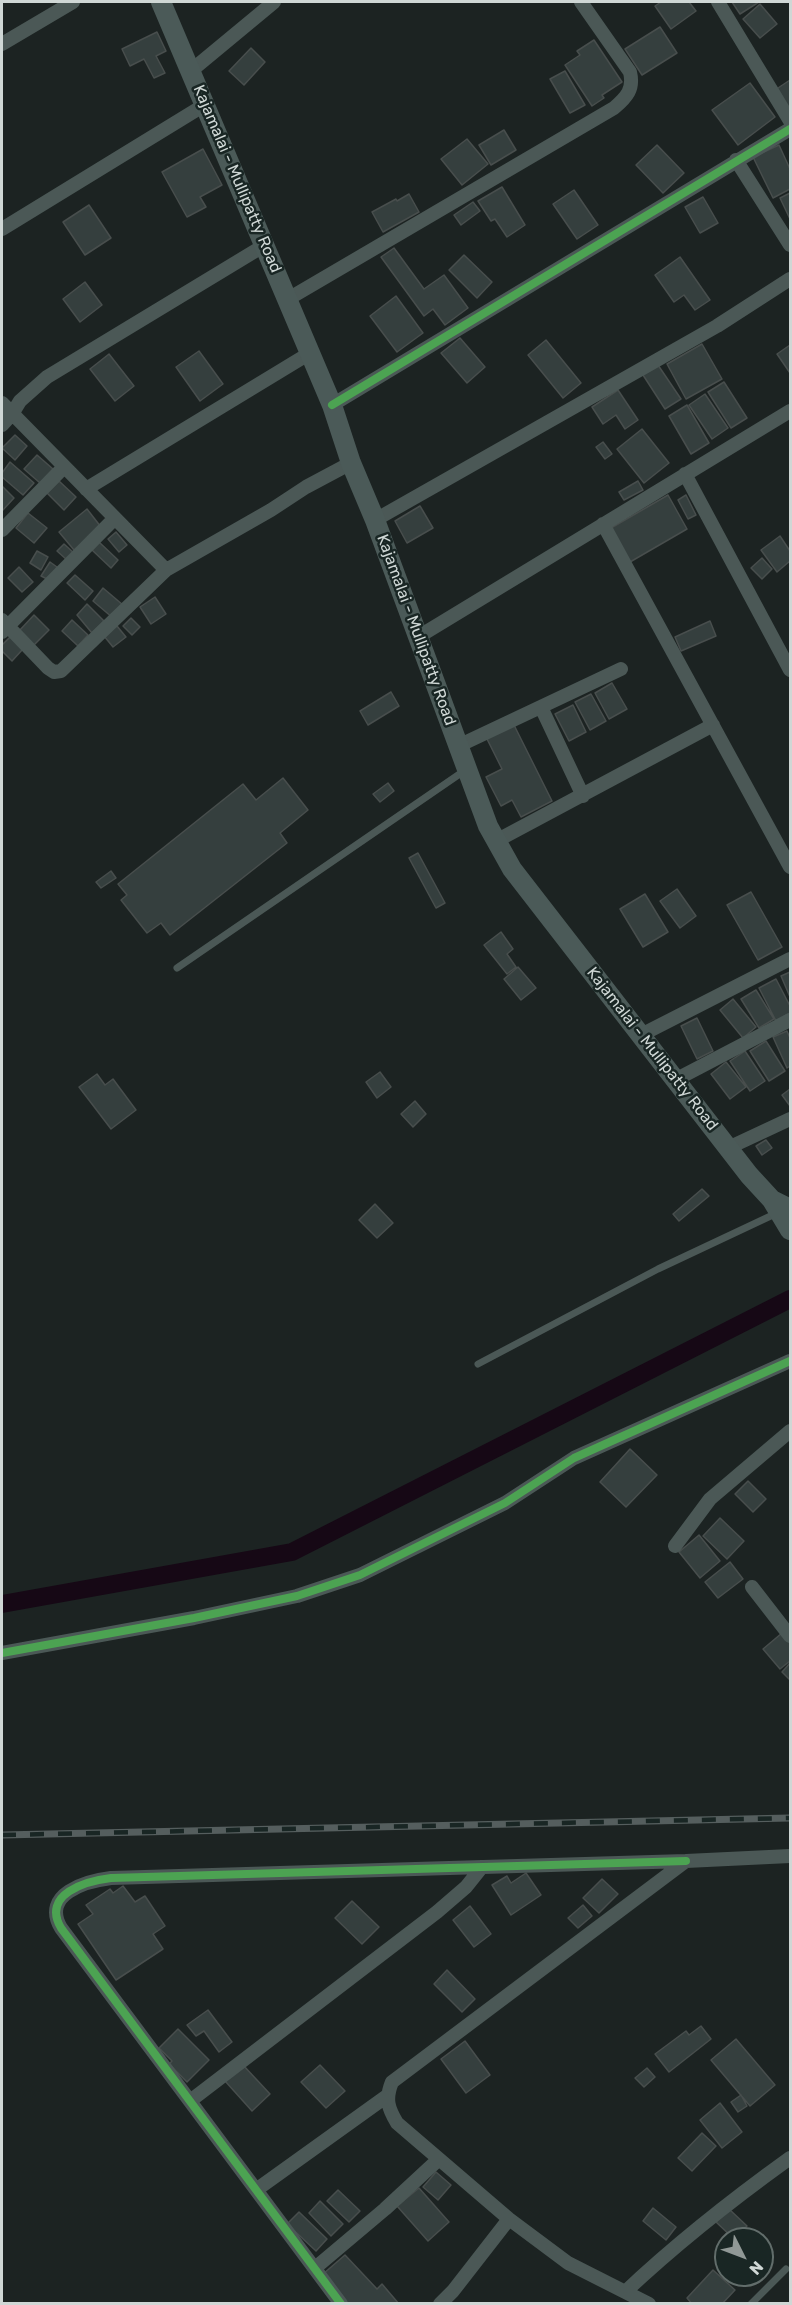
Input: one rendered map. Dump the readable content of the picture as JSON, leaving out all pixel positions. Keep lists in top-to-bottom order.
{
  "streets": {
    "main road": ["Kajamalai - Mullipatty Road"]
  },
  "north": "bottom right"
}
